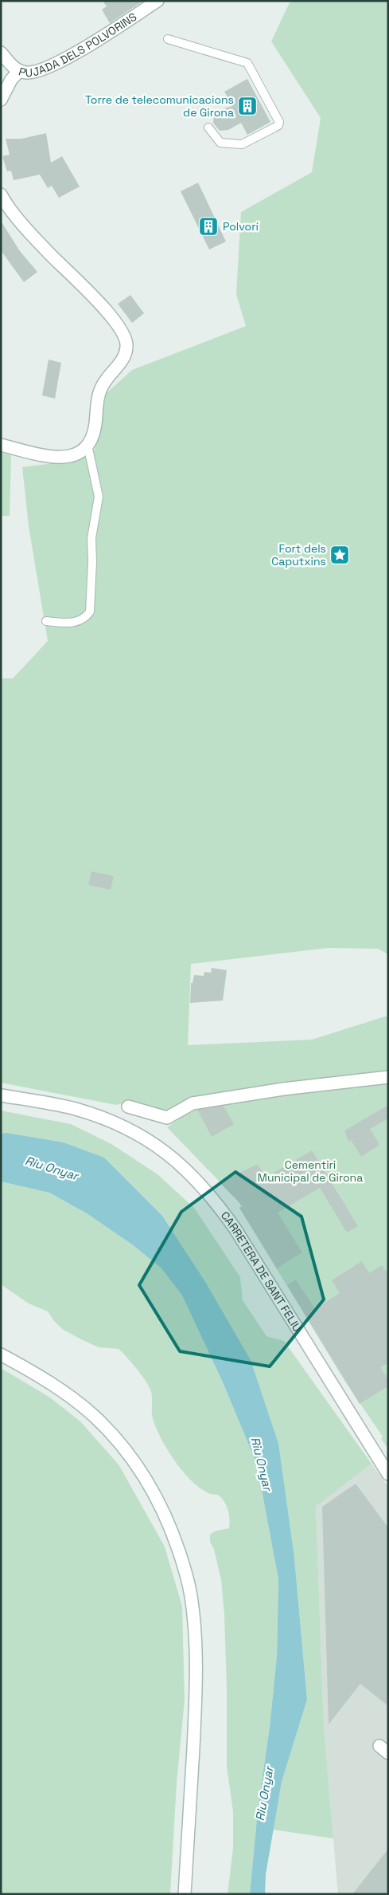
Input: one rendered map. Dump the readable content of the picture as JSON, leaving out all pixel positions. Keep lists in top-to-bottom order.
{
  "streets": {
    "street": ["PUJADA DELS POLVORINS", "CARRETERA DE SANT FELIU"]
  },
  "water": ["Riu Onyar"],
  "parks": ["Cementiri Municipal de Girona"],
  "places": {
    "building": ["Torre de telecomunicacions de Girona", "Polvorí"],
    "place": ["Fort dels Caputxins"]
  }
}
